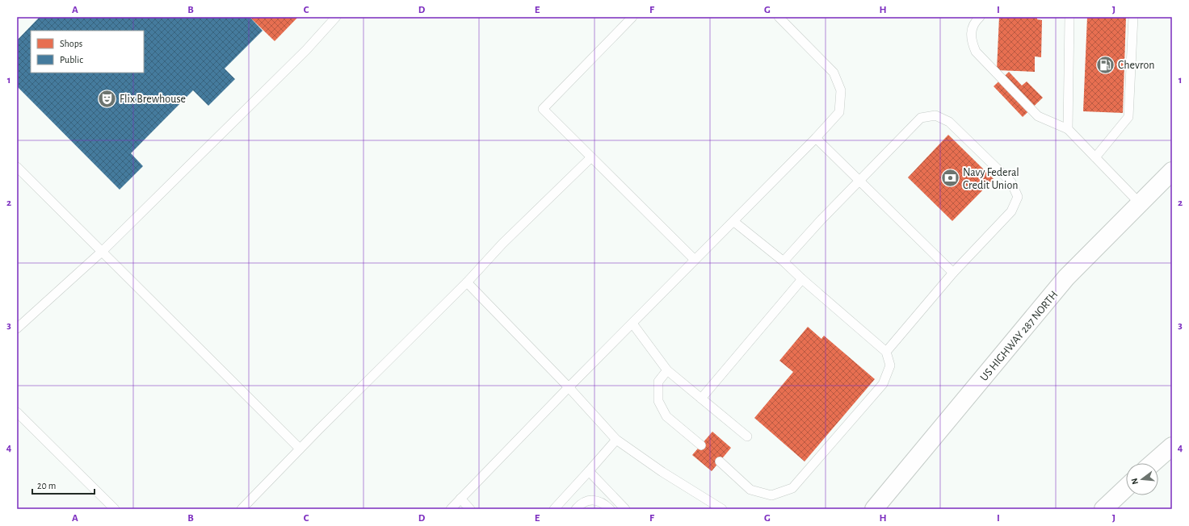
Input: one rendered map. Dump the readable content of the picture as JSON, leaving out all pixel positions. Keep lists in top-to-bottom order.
{
  "streets": {
    "main road": ["US HIGHWAY 287 NORTH"]
  },
  "places": {
    "fuel station": ["Chevron"],
    "theatre": ["Flix Brewhouse"],
    "bank": ["Navy Federal Credit Union"]
  },
  "legend": ["Shops", "Public"],
  "scale_bar": "20 m",
  "north": "left",
  "grid": {
    "columns": [
      "A",
      "B",
      "C",
      "D",
      "E",
      "F",
      "G",
      "H",
      "I",
      "J"
    ],
    "rows": [
      "1",
      "2",
      "3",
      "4"
    ]
  }
}
